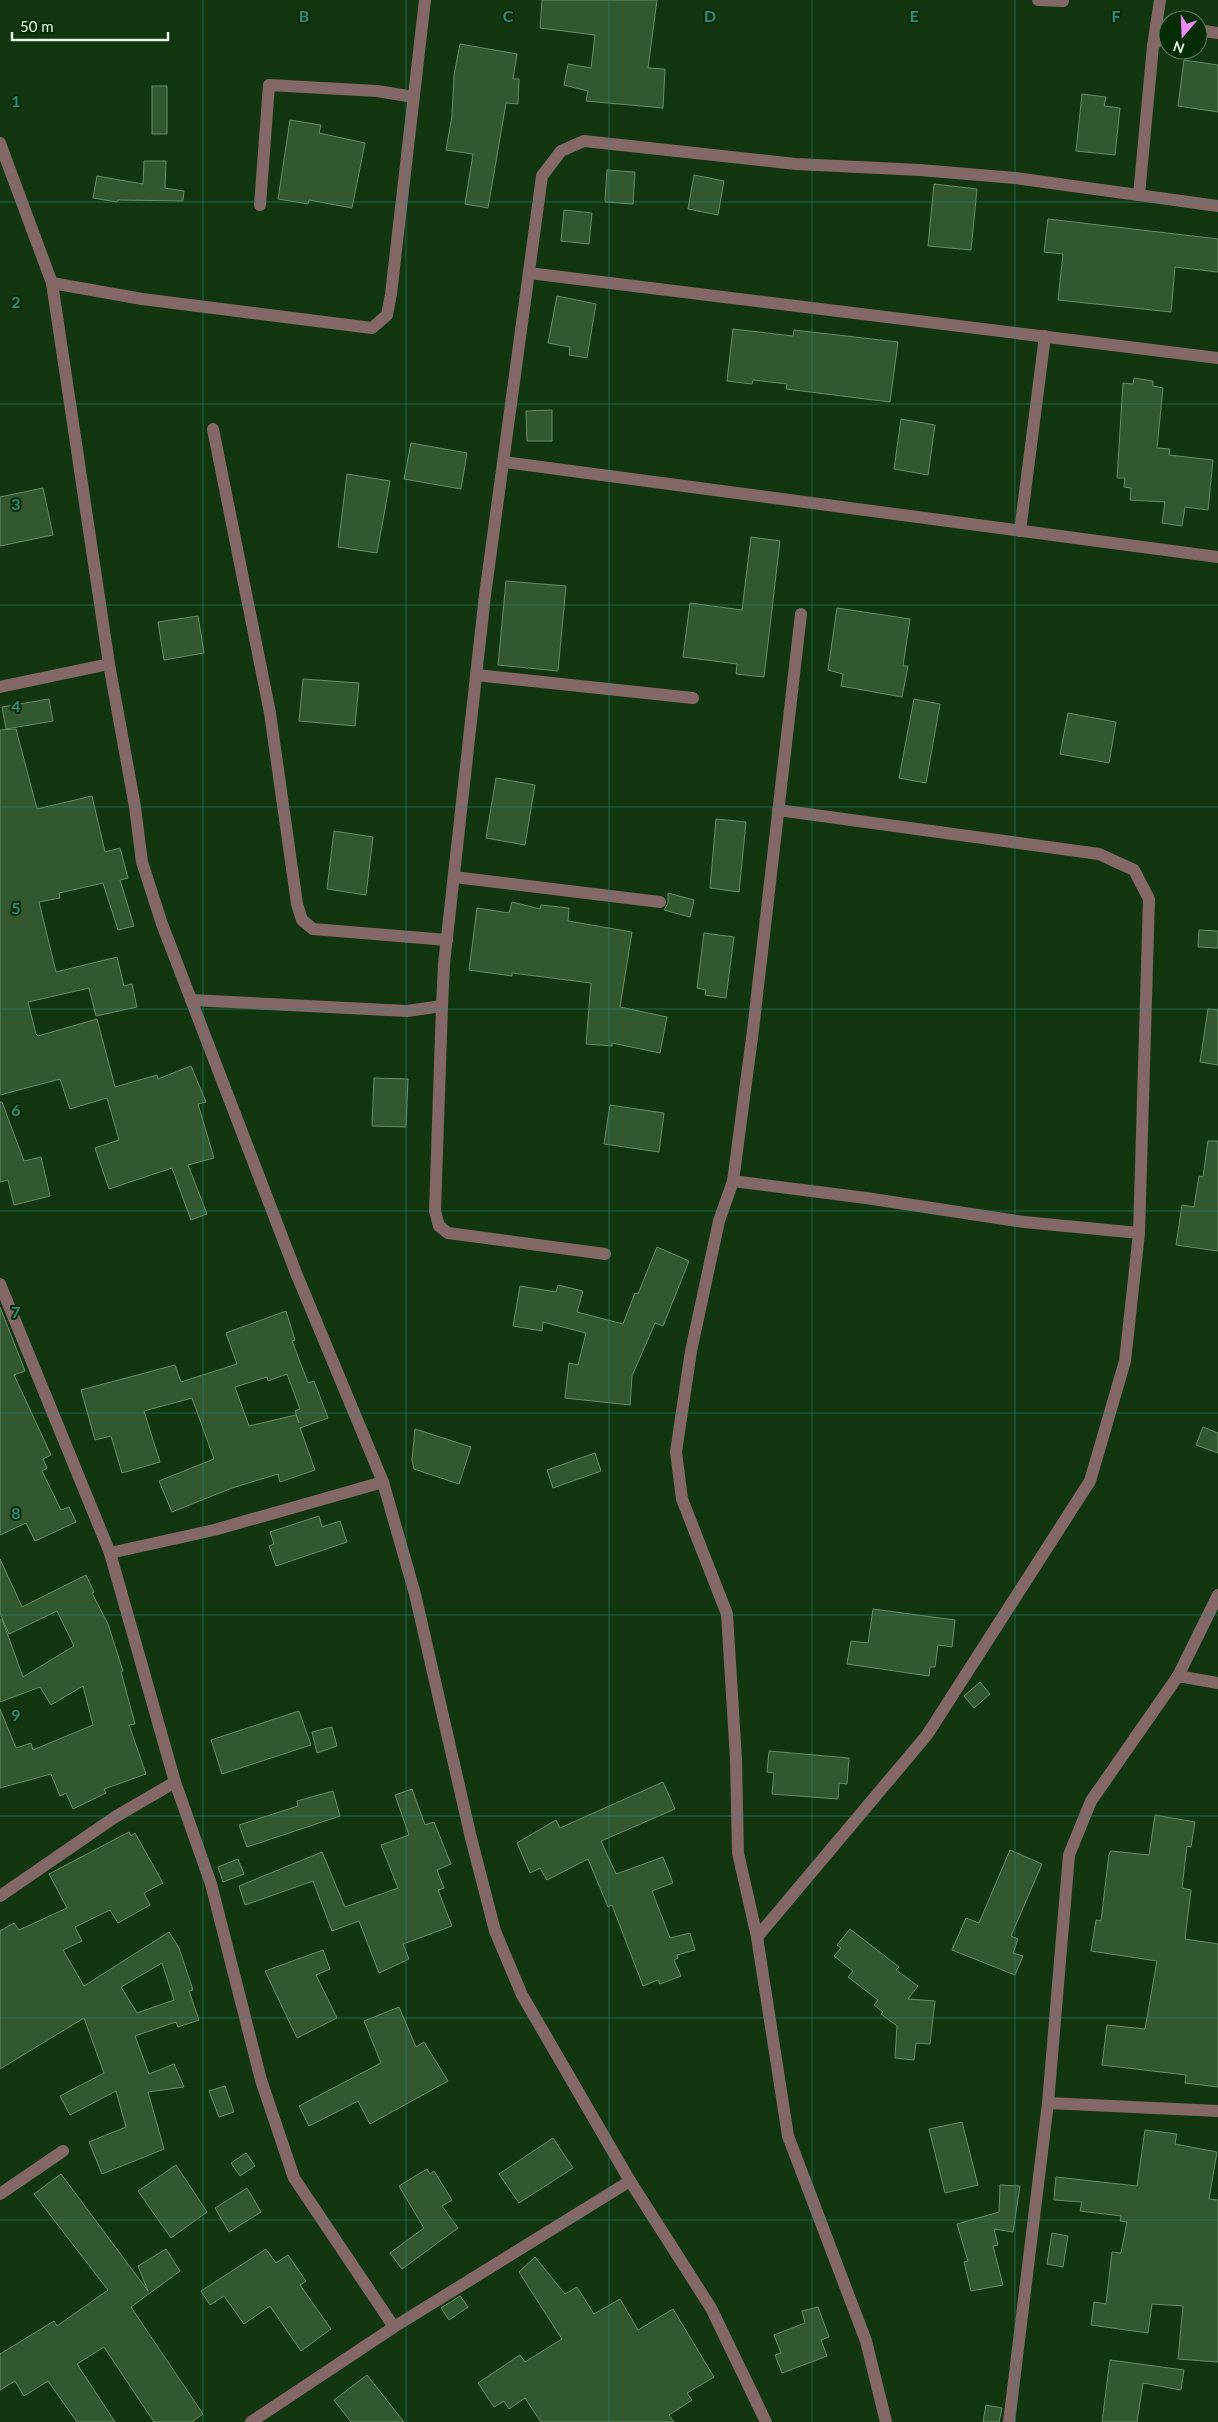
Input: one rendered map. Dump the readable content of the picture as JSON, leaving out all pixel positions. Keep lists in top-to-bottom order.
{
  "scale_bar": "50 m",
  "north": "bottom",
  "grid": {
    "columns": [
      "B",
      "C",
      "D",
      "E",
      "F"
    ],
    "rows": [
      "1",
      "2",
      "3",
      "4",
      "5",
      "6",
      "7",
      "8",
      "9"
    ]
  }
}
